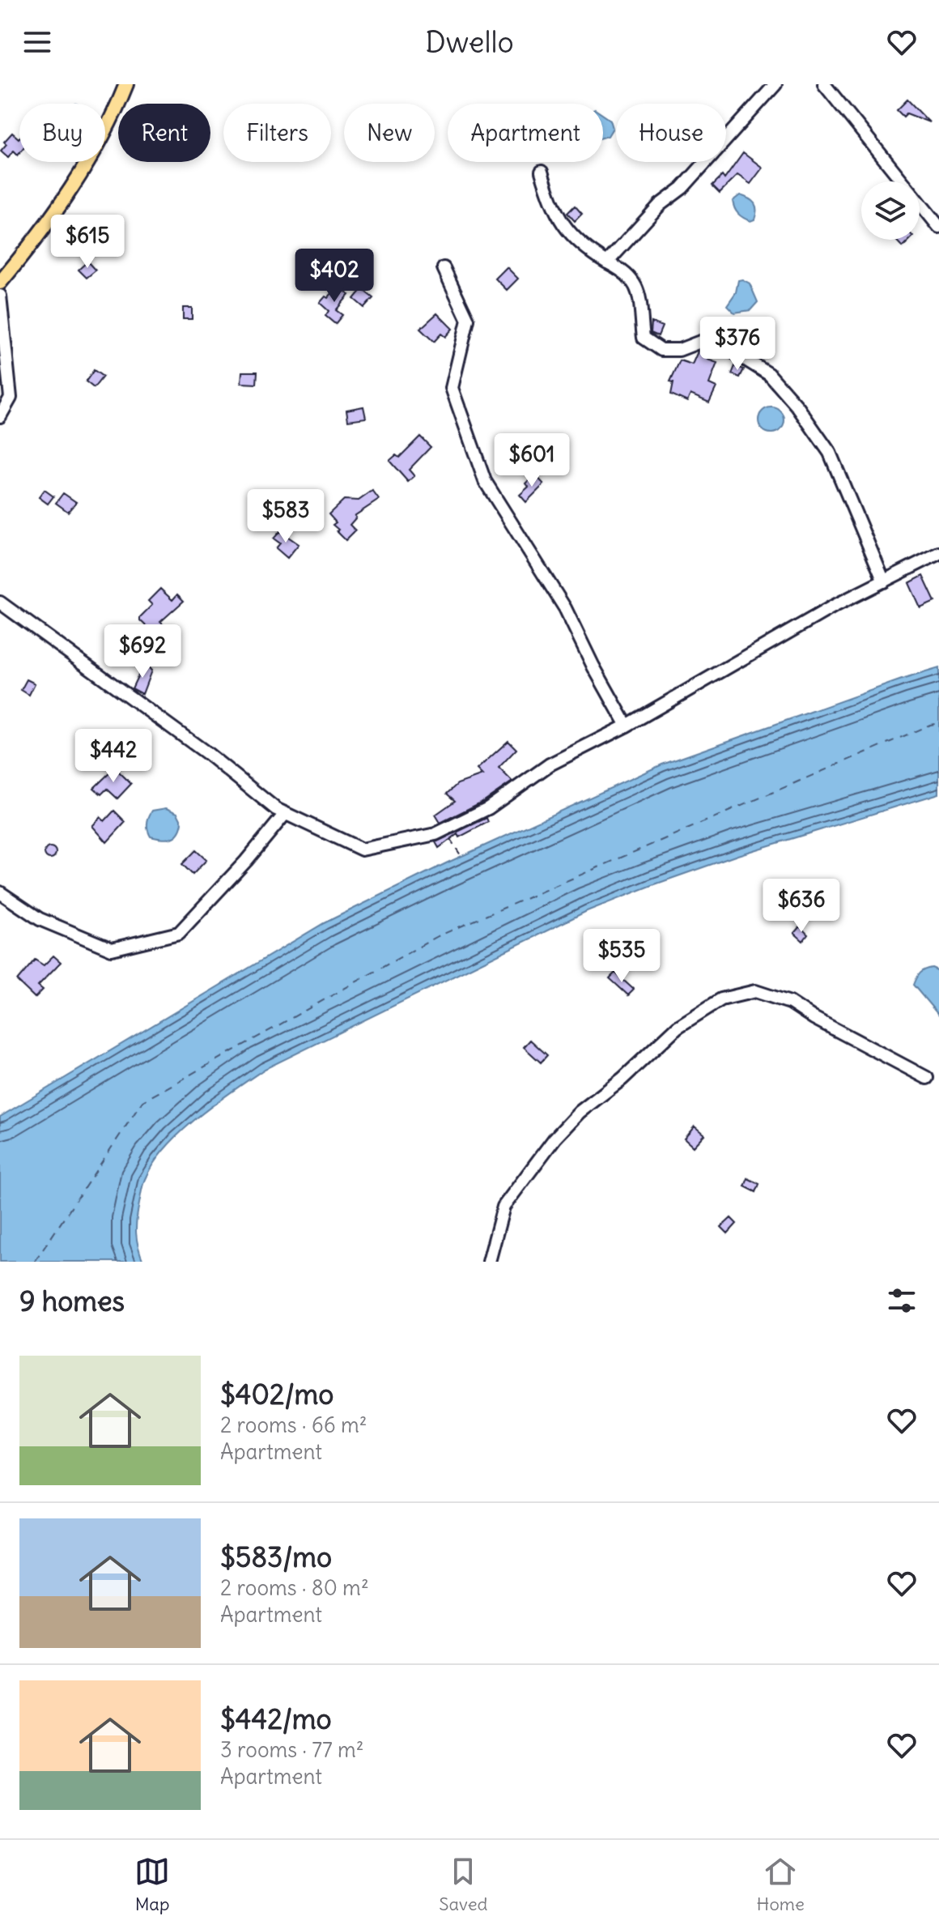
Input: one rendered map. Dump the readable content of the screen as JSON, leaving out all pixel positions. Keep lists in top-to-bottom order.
{
  "page": {
    "header": "Dwello",
    "chip": [
      "Buy",
      "Rent",
      "Filters",
      "New",
      "Apartment",
      "House"
    ],
    "price": [
      "$615",
      "$402",
      "$376",
      "$601",
      "$583",
      "$692",
      "$442",
      "$636",
      "$535"
    ],
    "heading": "9 homes",
    "list": [
      {
        "name": "$402/mo",
        "note": "2 rooms · 66 m² · Apartment"
      },
      {
        "name": "$583/mo",
        "note": "2 rooms · 80 m² · Apartment"
      },
      {
        "name": "$442/mo",
        "note": "3 rooms · 77 m² · Apartment"
      }
    ],
    "tabs": ["Map", "Saved", "Home"]
  }
}
